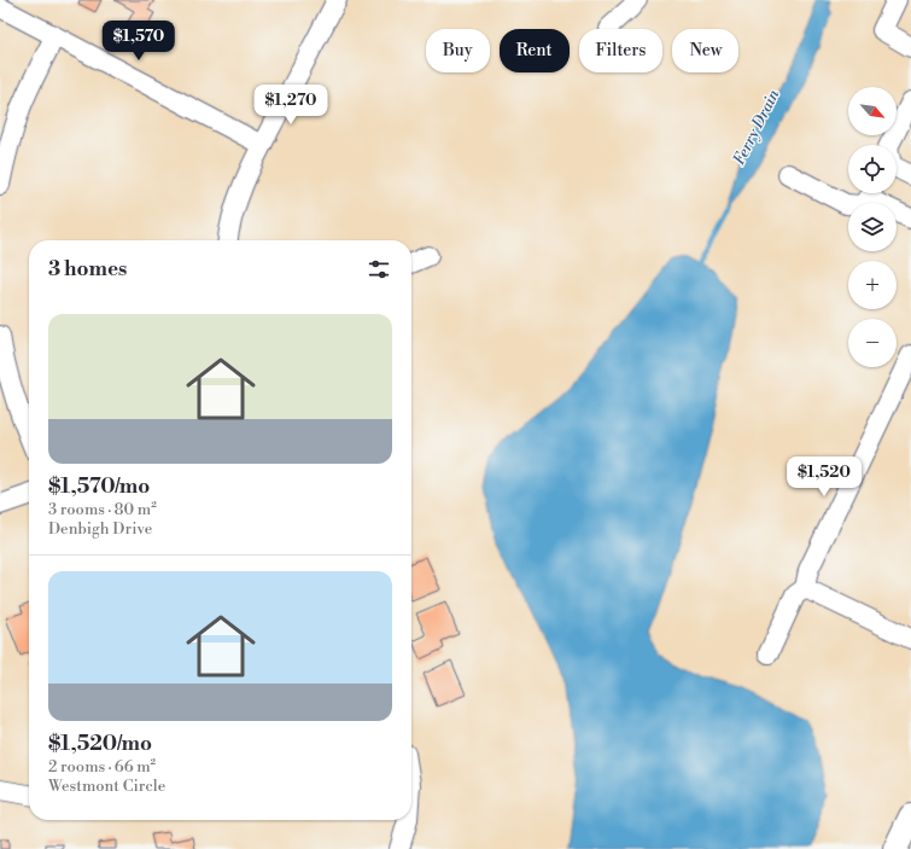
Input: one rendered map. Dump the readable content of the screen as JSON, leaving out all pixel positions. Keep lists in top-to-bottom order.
{
  "water": ["Ferry Drain"],
  "north": "bottom right",
  "page": {
    "price": ["$1,570", "$1,270", "$1,520"],
    "chip": [
      "Buy",
      "Rent",
      "Filters",
      "New"
    ],
    "map_buttons": ["+", "−"],
    "heading": "3 homes",
    "list": [
      {
        "name": "$1,570/mo",
        "note": "3 rooms · 80 m² · Denbigh Drive"
      },
      {
        "name": "$1,520/mo",
        "note": "2 rooms · 66 m² · Westmont Circle"
      }
    ]
  }
}
